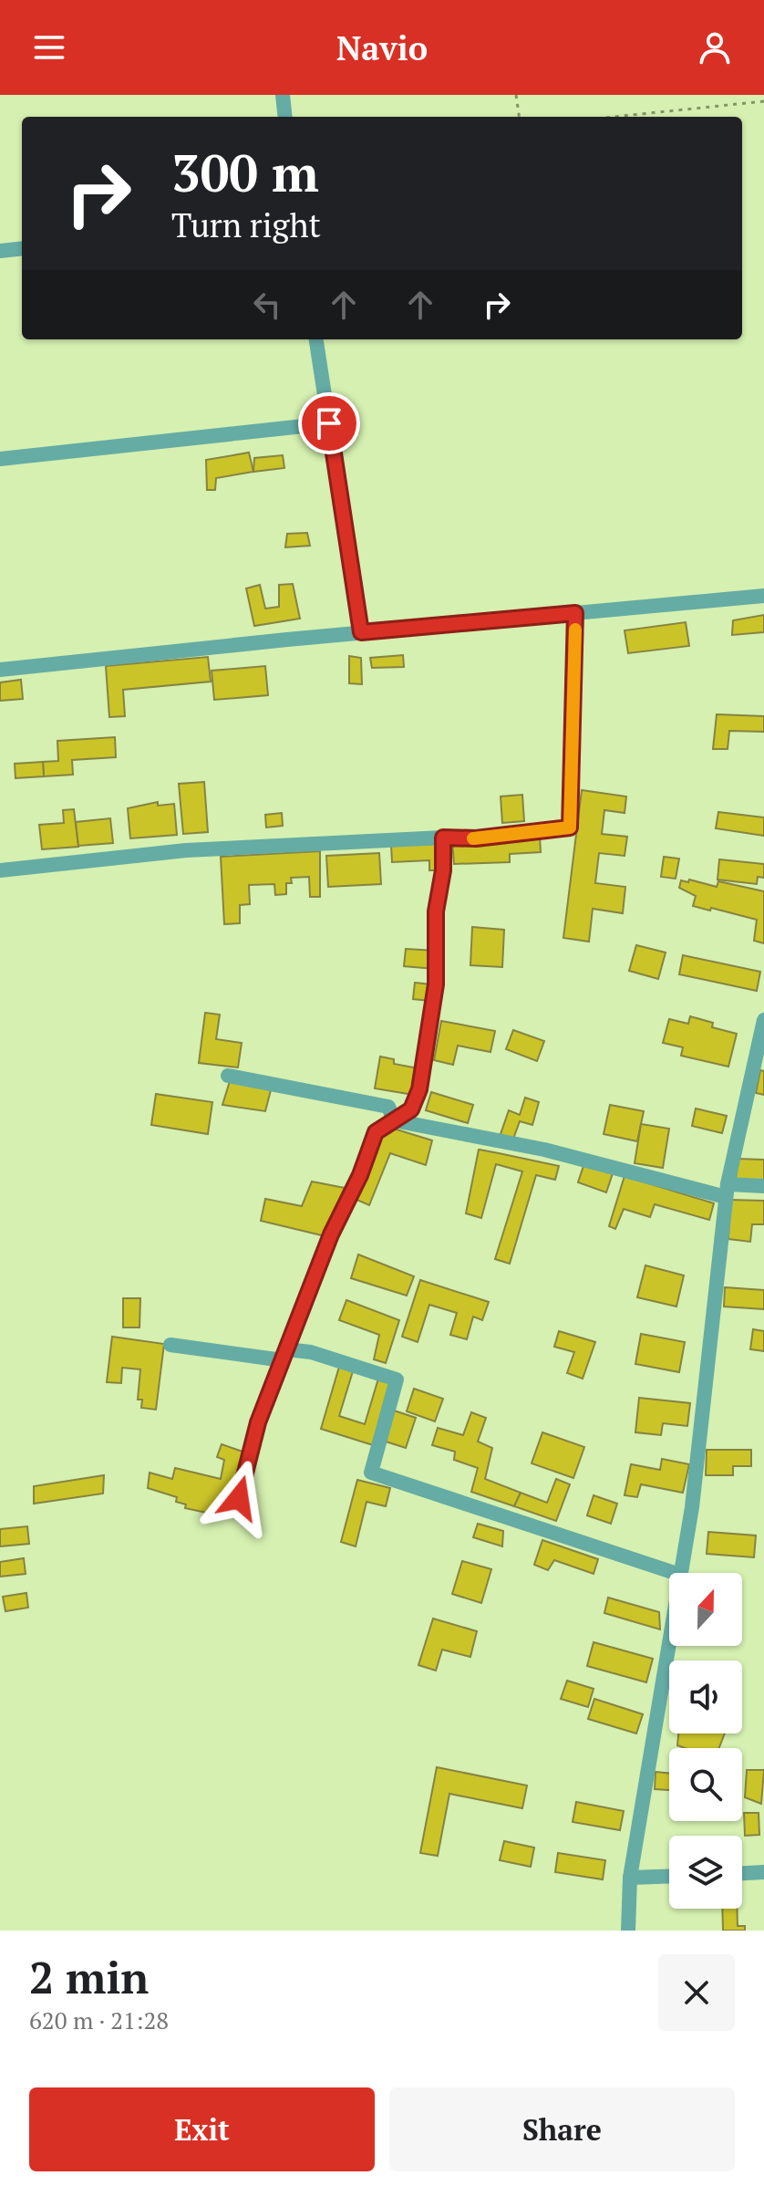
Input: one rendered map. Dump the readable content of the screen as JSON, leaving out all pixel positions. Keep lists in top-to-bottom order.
{
  "north": "top",
  "page": {
    "header": "Navio",
    "turn": ["300 m", "Turn right"],
    "heading": ["2 min", "620 m · 21:28"],
    "buttons": ["Exit", "Share"]
  }
}
